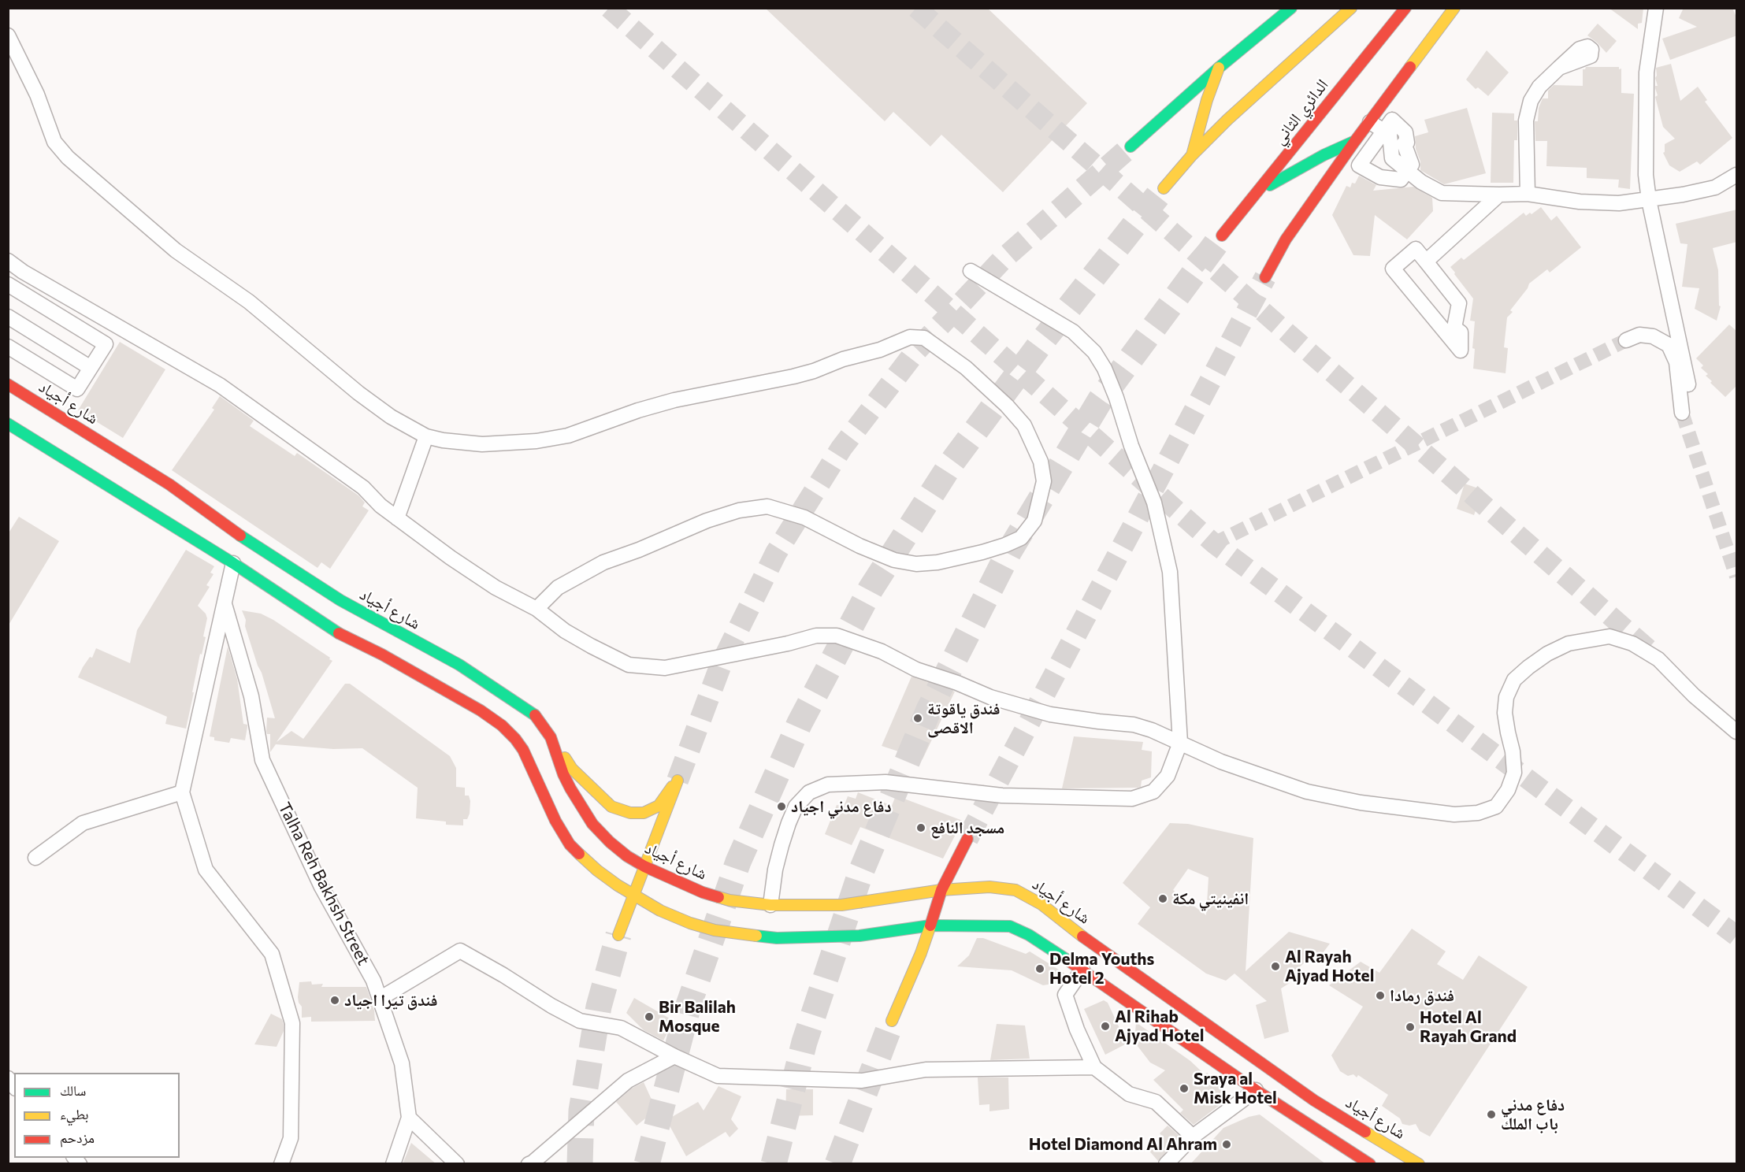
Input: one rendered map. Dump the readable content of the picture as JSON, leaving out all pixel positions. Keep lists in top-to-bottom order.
{
  "streets": {
    "main road": ["الدائري الثاني", "شارع أجياد"],
    "street": ["Talha Reh Bakhsh Street"]
  },
  "places": [
    "فندق ياقوتة الاقصى",
    "دفاع مدني اجياد",
    "مسجد النافع",
    "انفينيتي مكة",
    "Al Rayah Ajyad Hotel",
    "Delma Youths Hotel 2",
    "فندق رمادا",
    "فندق تيرا اجياد",
    "Bir Balilah Mosque",
    "Al Rihab Ajyad Hotel",
    "Hotel Al Rayah Grand",
    "Sraya al Misk Hotel",
    "دفاع مدني باب الملك",
    "Hotel Diamond Al Ahram"
  ],
  "legend": ["سالك", "بطيء", "مزدحم"]
}
